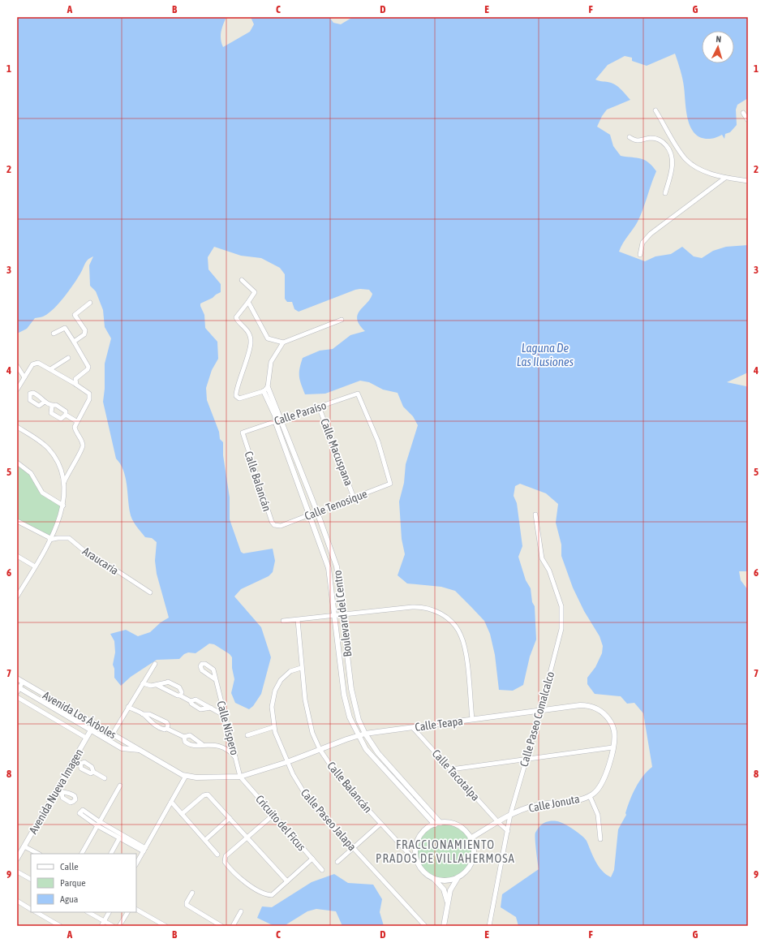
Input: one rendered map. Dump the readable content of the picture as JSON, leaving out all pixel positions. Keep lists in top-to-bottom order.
{
  "streets": {
    "street": [
      "Calle Paraíso",
      "Calle Macuspana",
      "Calle Balancán",
      "Calle Tenosique",
      "Araucaria",
      "Boulevard del Centro",
      "Avenida Los Árboles",
      "Calle Paseo Comalcalco",
      "Calle Teapa",
      "Calle Níspero",
      "Calle Tacotalpa",
      "Avenida Nueva Imagen",
      "Calle Jonuta",
      "Calle Paseo Jalapa",
      "Cricuito del Ficus"
    ]
  },
  "crossings": [
    ["Calle Paraíso", "Calle Macuspana"],
    ["Calle Paraíso", "Calle Balancán"],
    ["Calle Paraíso", "Calle Tenosique"],
    ["Calle Paraíso", "Boulevard del Centro"],
    ["Calle Macuspana", "Calle Tenosique"],
    ["Calle Balancán", "Calle Tenosique"],
    ["Calle Balancán", "Boulevard del Centro"],
    ["Calle Balancán", "Calle Teapa"],
    ["Calle Balancán", "Calle Jonuta"],
    ["Calle Balancán", "Calle Paseo Jalapa"],
    ["Calle Tenosique", "Boulevard del Centro"],
    ["Boulevard del Centro", "Calle Teapa"],
    ["Boulevard del Centro", "Calle Jonuta"],
    ["Avenida Los Árboles", "Calle Teapa"],
    ["Avenida Los Árboles", "Calle Níspero"],
    ["Avenida Los Árboles", "Avenida Nueva Imagen"],
    ["Avenida Los Árboles", "Cricuito del Ficus"],
    ["Calle Paseo Comalcalco", "Calle Teapa"],
    ["Calle Paseo Comalcalco", "Calle Tacotalpa"],
    ["Calle Paseo Comalcalco", "Calle Jonuta"],
    ["Calle Teapa", "Calle Níspero"],
    ["Calle Teapa", "Calle Tacotalpa"],
    ["Calle Teapa", "Calle Jonuta"],
    ["Calle Teapa", "Calle Paseo Jalapa"],
    ["Calle Teapa", "Cricuito del Ficus"],
    ["Calle Níspero", "Cricuito del Ficus"],
    ["Calle Tacotalpa", "Calle Jonuta"]
  ],
  "districts": ["FRACCIONAMIENTO PRADOS DE VILLAHERMOSA"],
  "water": ["Laguna De Las Ilusiones"],
  "legend": ["Calle", "Parque", "Agua"],
  "north": "top",
  "grid": {
    "columns": [
      "A",
      "B",
      "C",
      "D",
      "E",
      "F",
      "G"
    ],
    "rows": [
      "1",
      "2",
      "3",
      "4",
      "5",
      "6",
      "7",
      "8",
      "9"
    ]
  }
}
